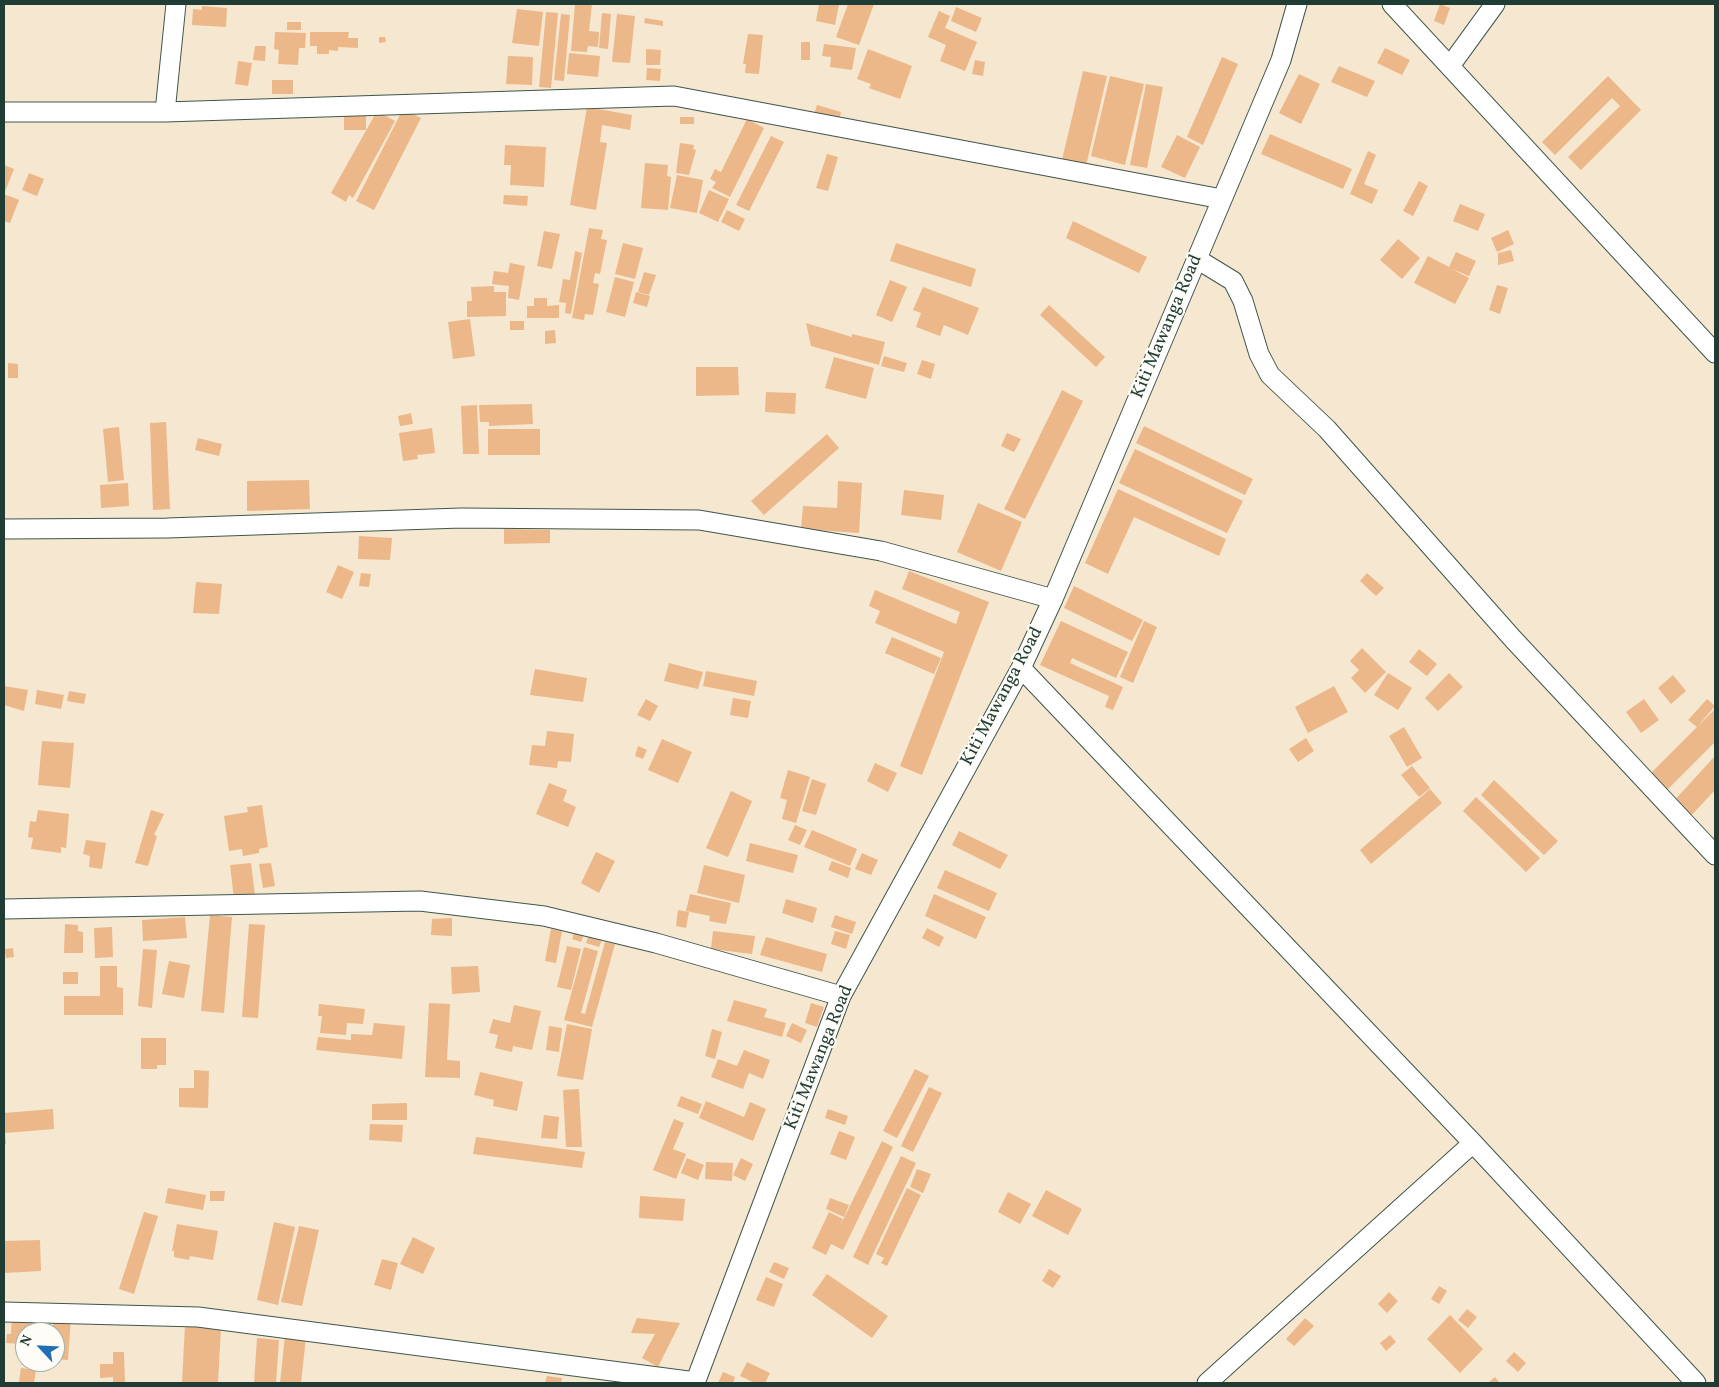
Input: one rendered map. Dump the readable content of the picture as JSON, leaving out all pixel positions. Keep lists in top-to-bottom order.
{
  "streets": {
    "street": ["Kiti Mawanga Road"]
  },
  "north": "top left"
}
